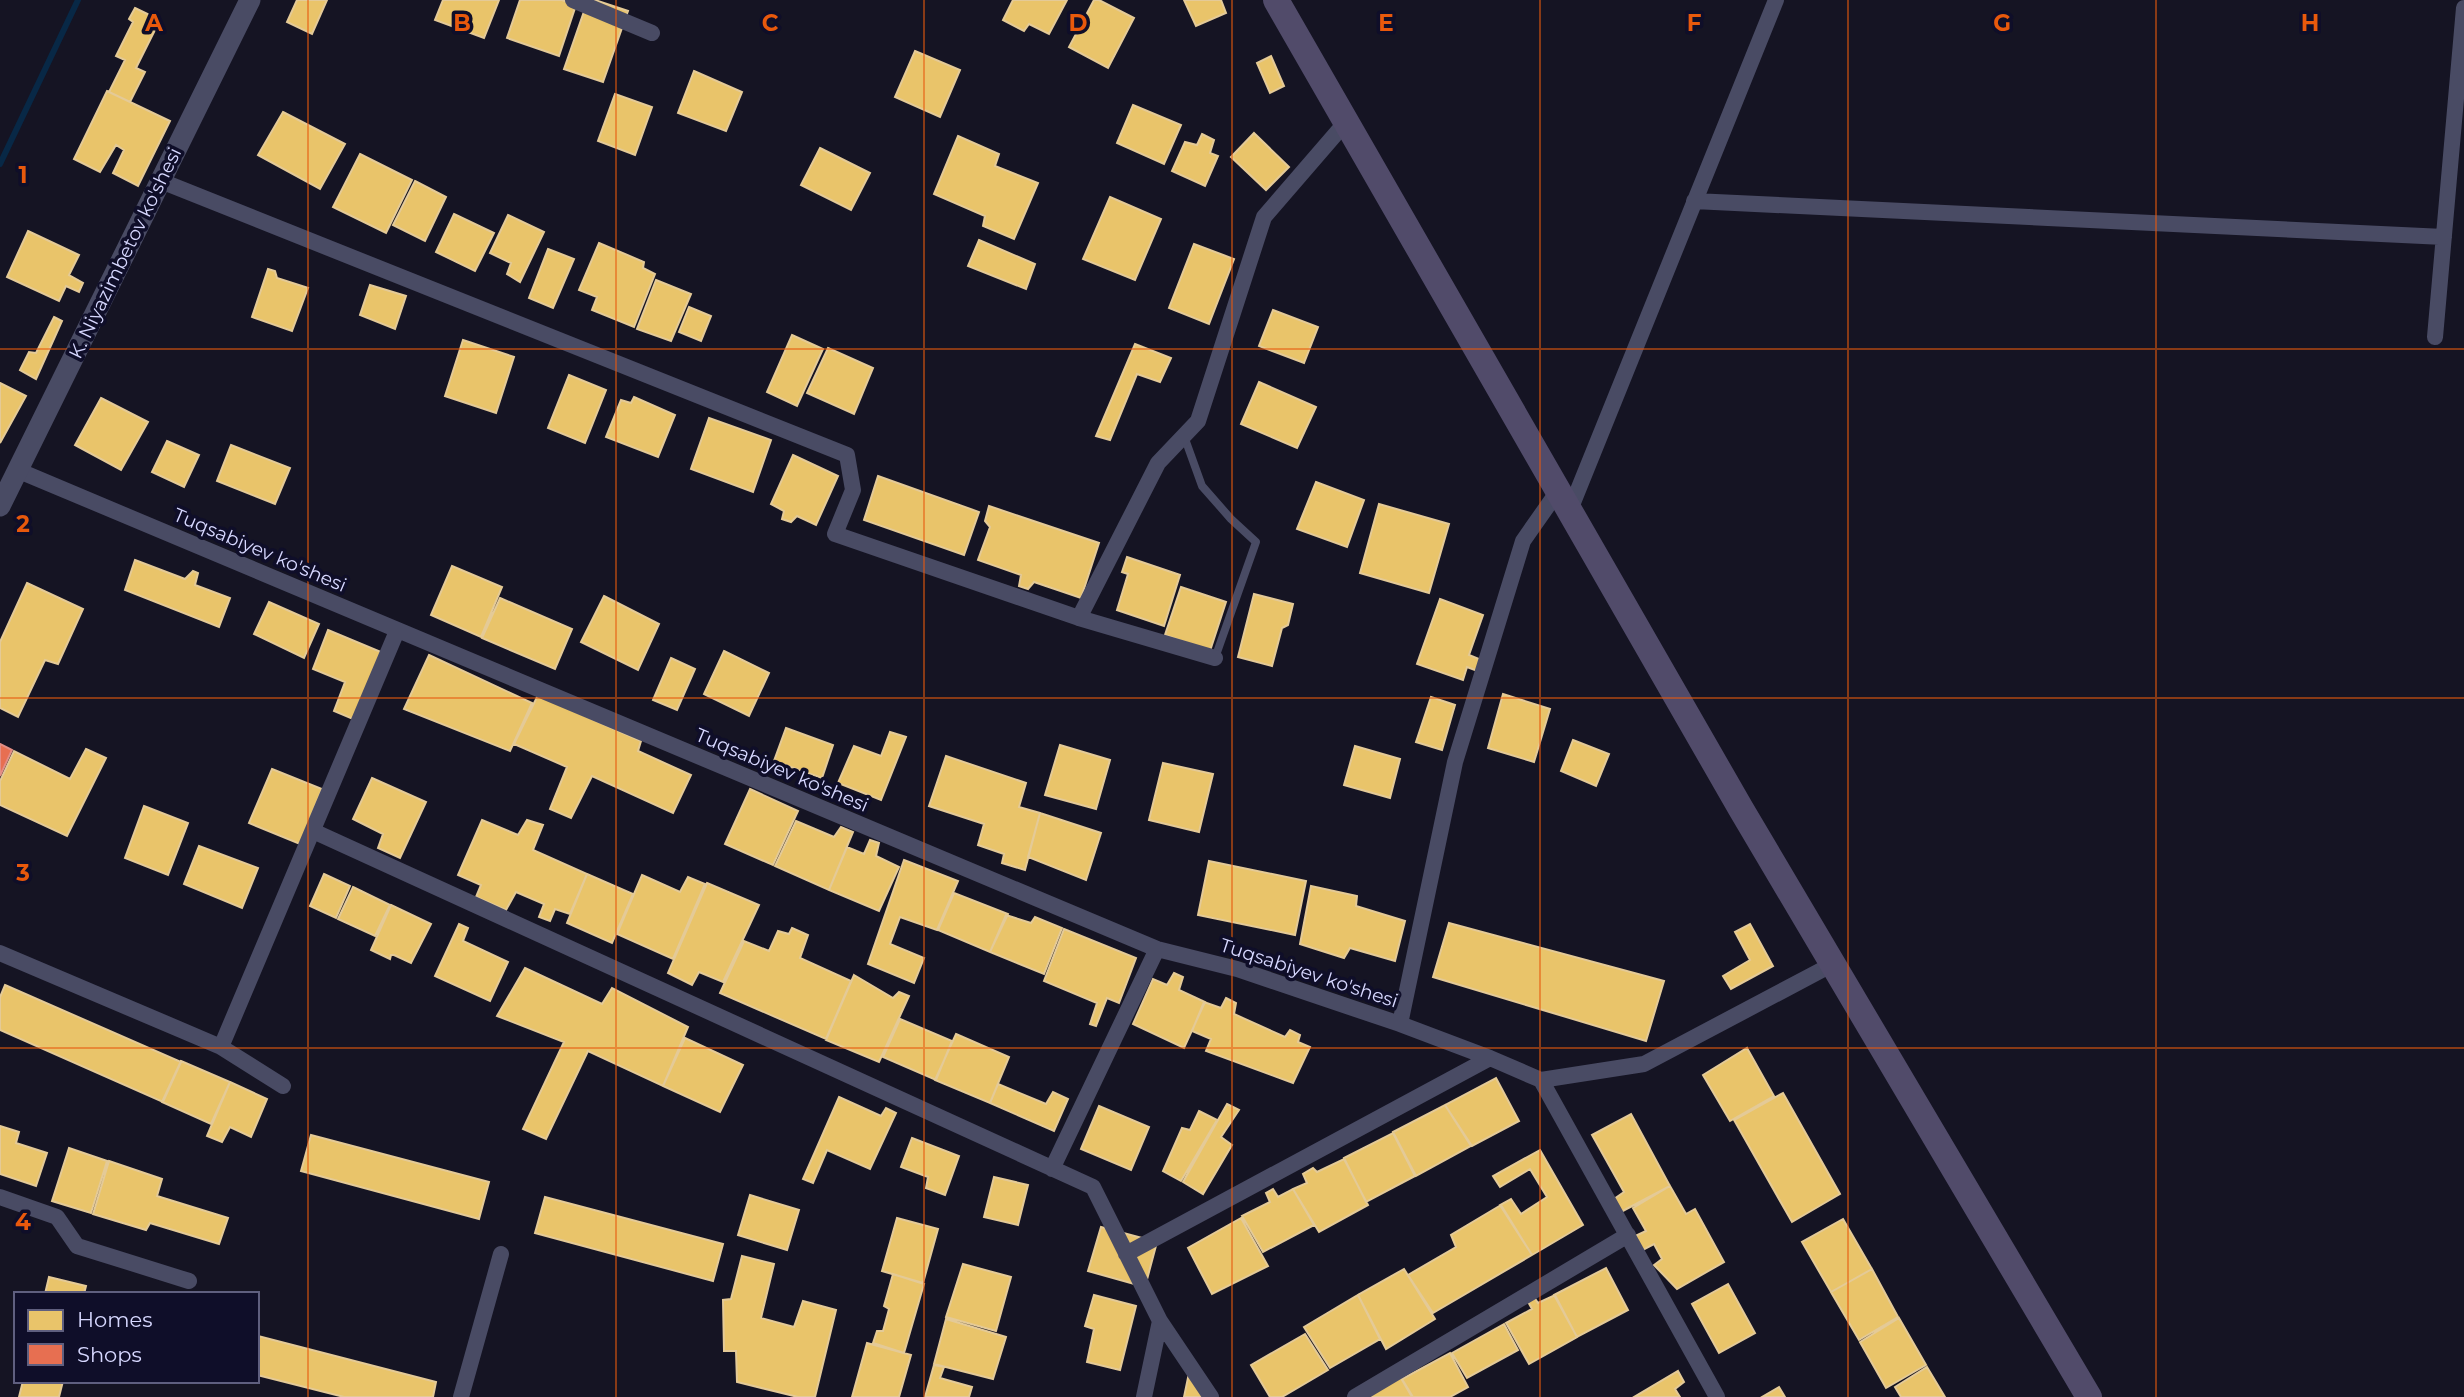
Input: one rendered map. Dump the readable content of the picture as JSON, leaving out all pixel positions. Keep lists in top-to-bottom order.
{
  "streets": {
    "street": ["K. Niyazimbetov ko'shesi", "Tuqsabiyev ko'shesi"]
  },
  "crossings": [
    ["K. Niyazimbetov ko'shesi", "Tuqsabiyev ko'shesi"]
  ],
  "legend": ["Homes", "Shops"],
  "grid": {
    "columns": [
      "A",
      "B",
      "C",
      "D",
      "E",
      "F",
      "G",
      "H"
    ],
    "rows": [
      "1",
      "2",
      "3",
      "4"
    ]
  }
}
